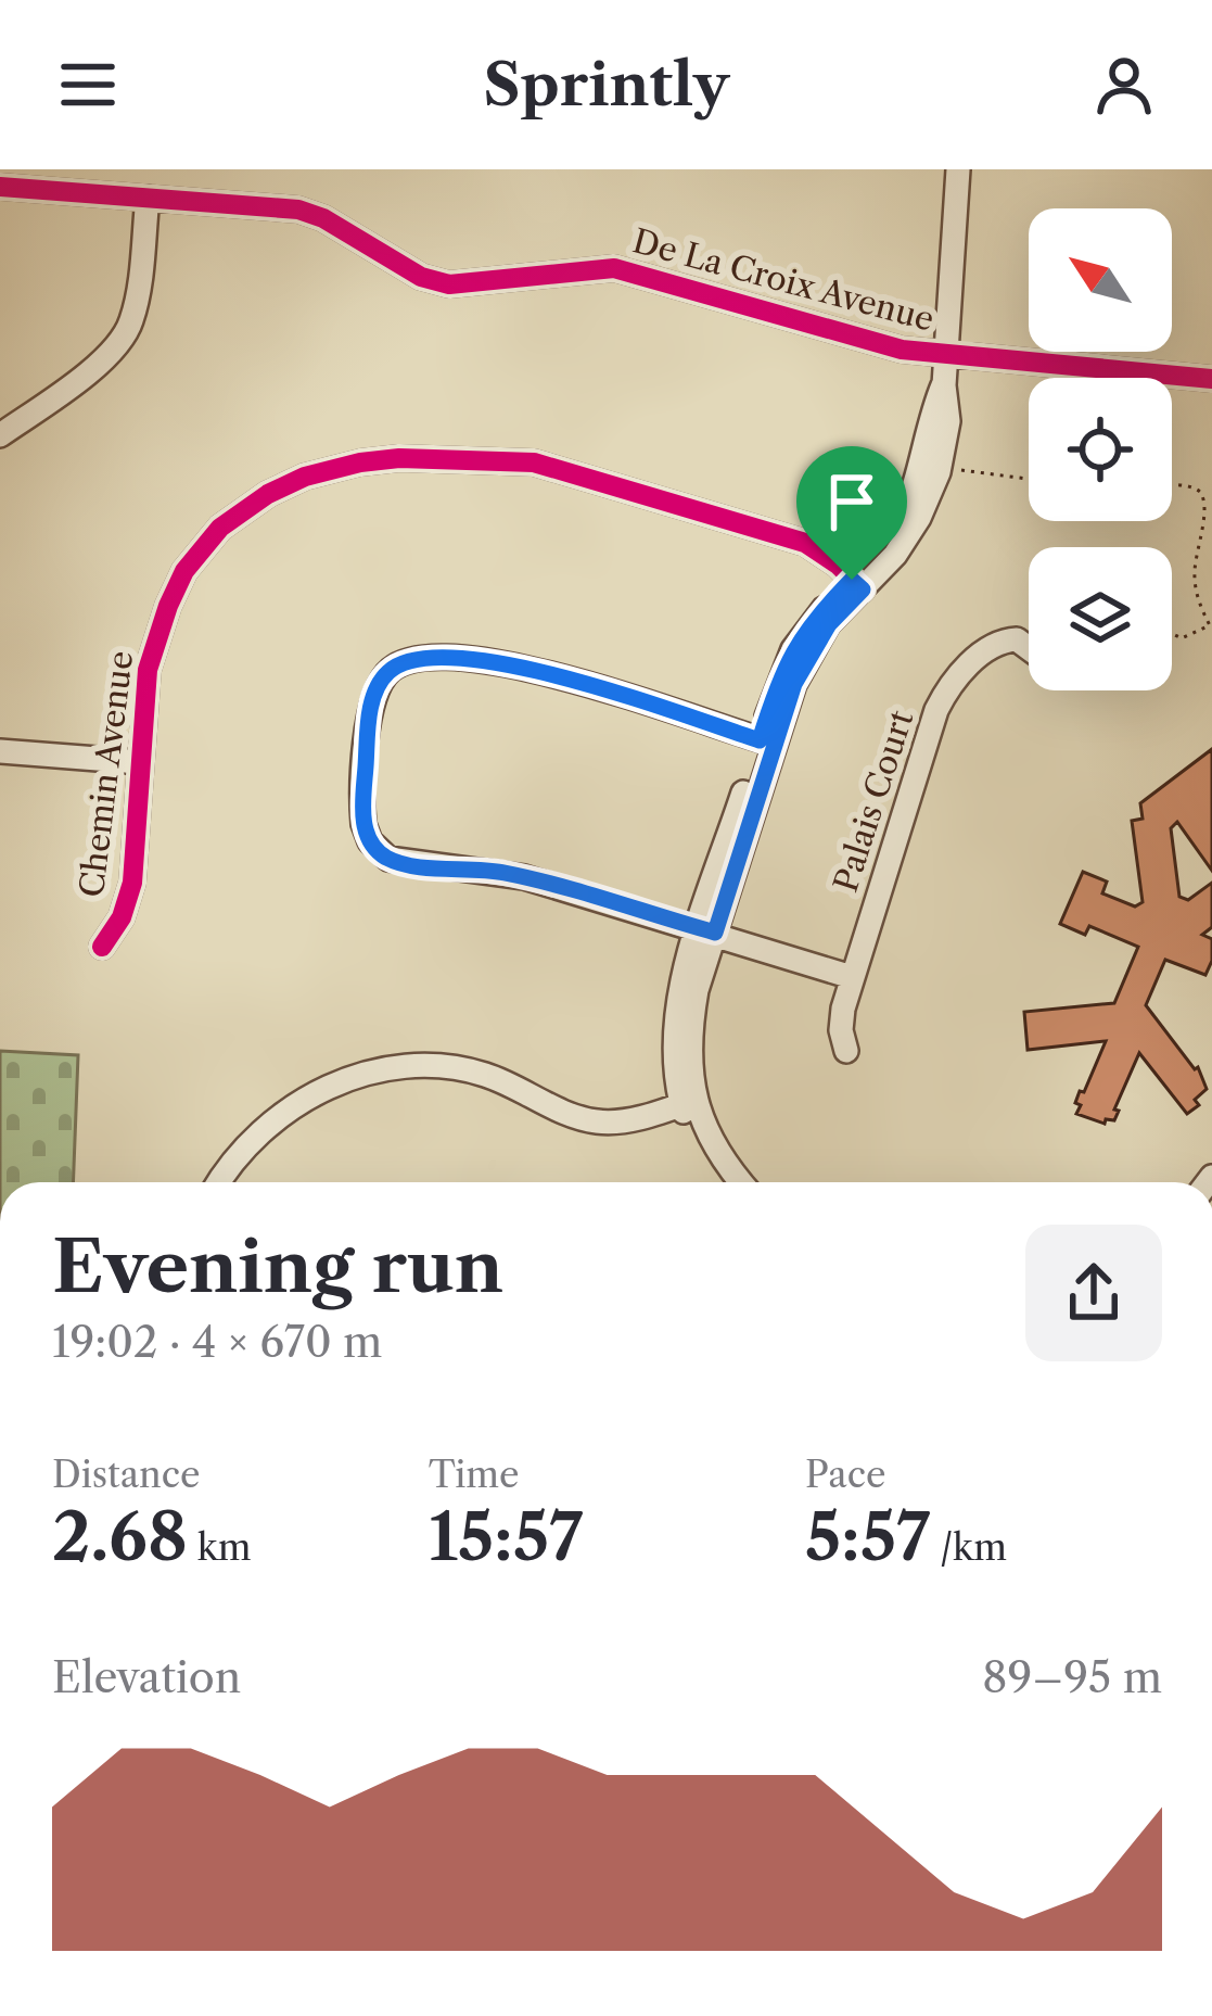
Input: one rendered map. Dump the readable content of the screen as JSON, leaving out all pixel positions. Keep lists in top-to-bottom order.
{
  "streets": {
    "street": ["De La Croix Avenue", "Chemin Avenue", "Palais Court"]
  },
  "north": "top left",
  "page": {
    "header": "Sprintly",
    "heading": ["Evening run", "19:02 · 4 × 670 m"],
    "stats": [
      ["Distance", "2.68 km"],
      ["Time", "15:57"],
      ["Pace", "5:57 /km"]
    ],
    "chart": ["Elevation", "89–95 m"]
  }
}
